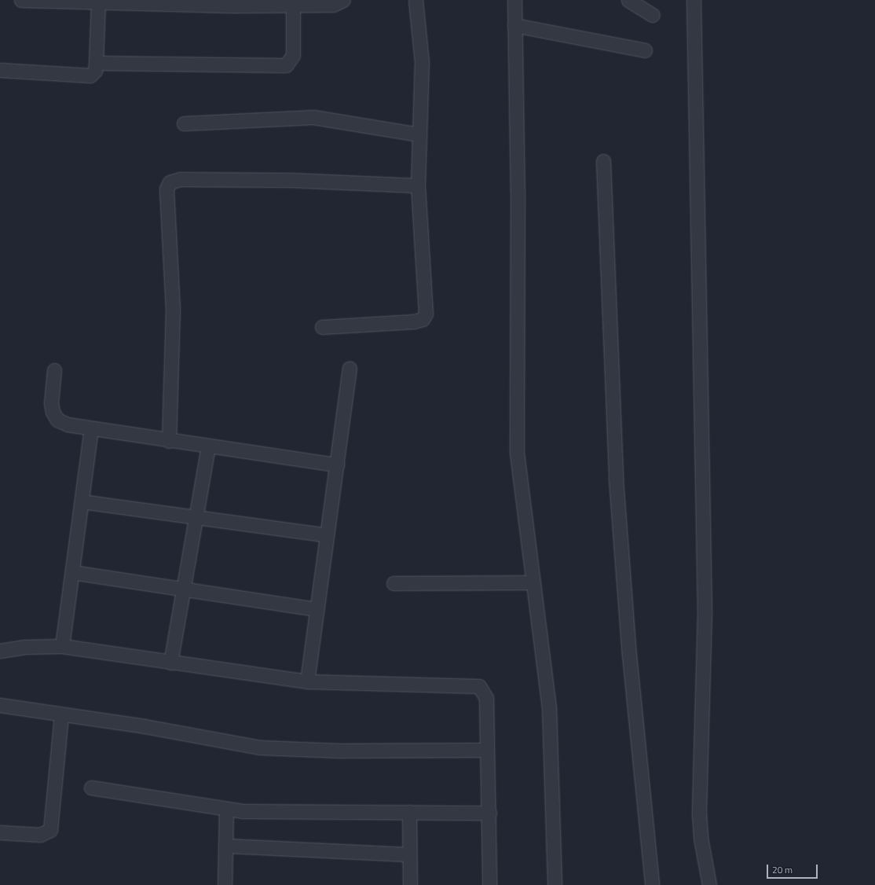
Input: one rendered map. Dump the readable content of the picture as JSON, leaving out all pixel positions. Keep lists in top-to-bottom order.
{
  "scale_bar": "20 m"
}
